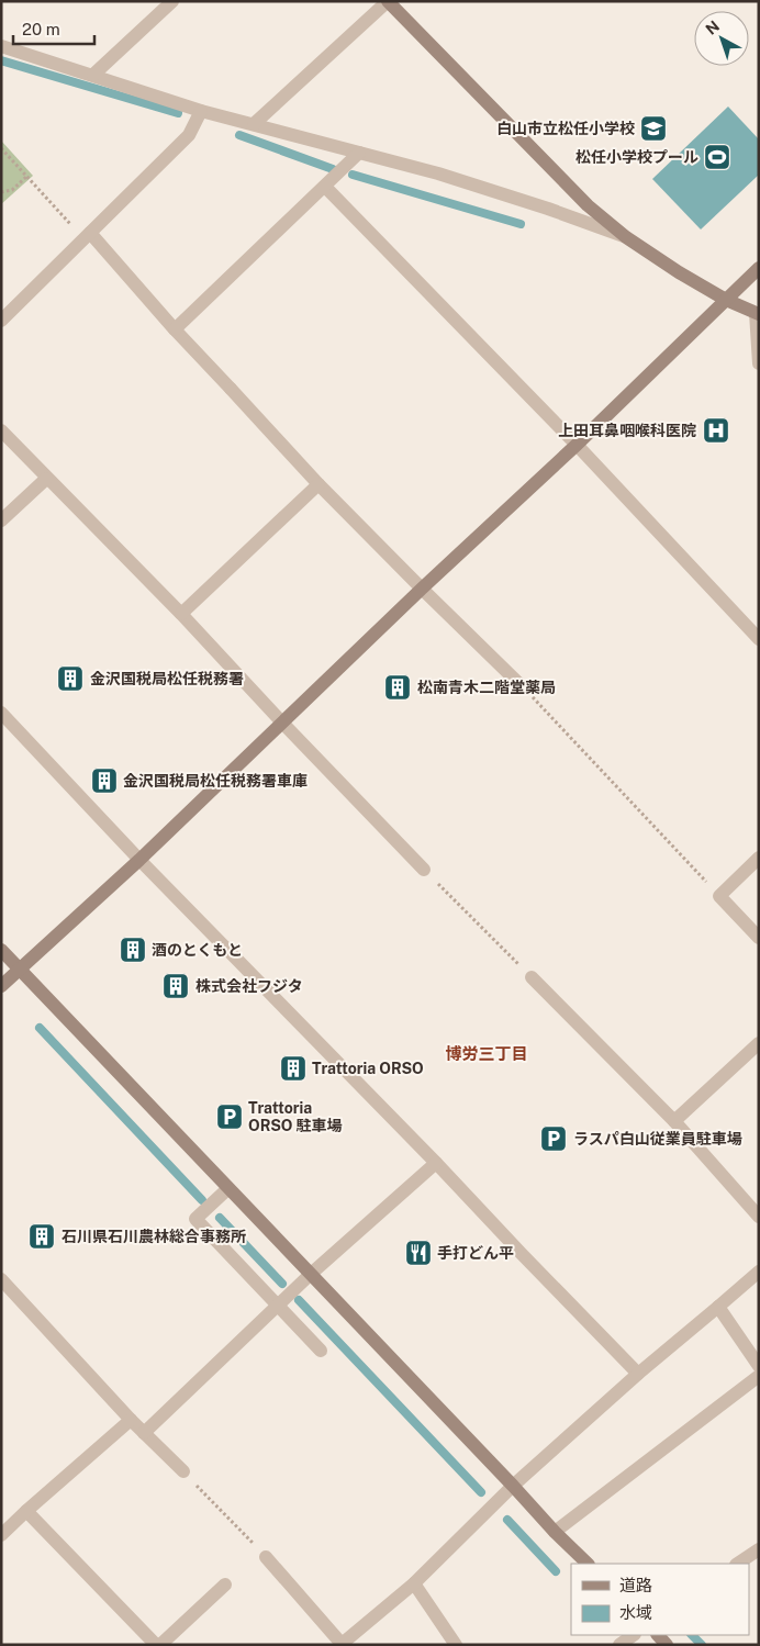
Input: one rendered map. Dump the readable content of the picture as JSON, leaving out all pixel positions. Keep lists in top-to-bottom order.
{
  "districts": ["博労三丁目"],
  "places": {
    "school or university": ["白山市立松任小学校"],
    "sports": ["松任小学校プール"],
    "hospital": ["上田耳鼻咽喉科医院"],
    "building": [
      "金沢国税局松任税務署",
      "松南青木二階堂薬局",
      "金沢国税局松任税務署車庫",
      "酒のとくもと",
      "株式会社フジタ",
      "Trattoria ORSO",
      "石川県石川農林総合事務所"
    ],
    "parking": ["Trattoria ORSO 駐車場", "ラスパ白山従業員駐車場"],
    "restaurant": ["手打どん平"]
  },
  "legend": ["道路", "水域"],
  "scale_bar": "20 m",
  "north": "top left"
}
